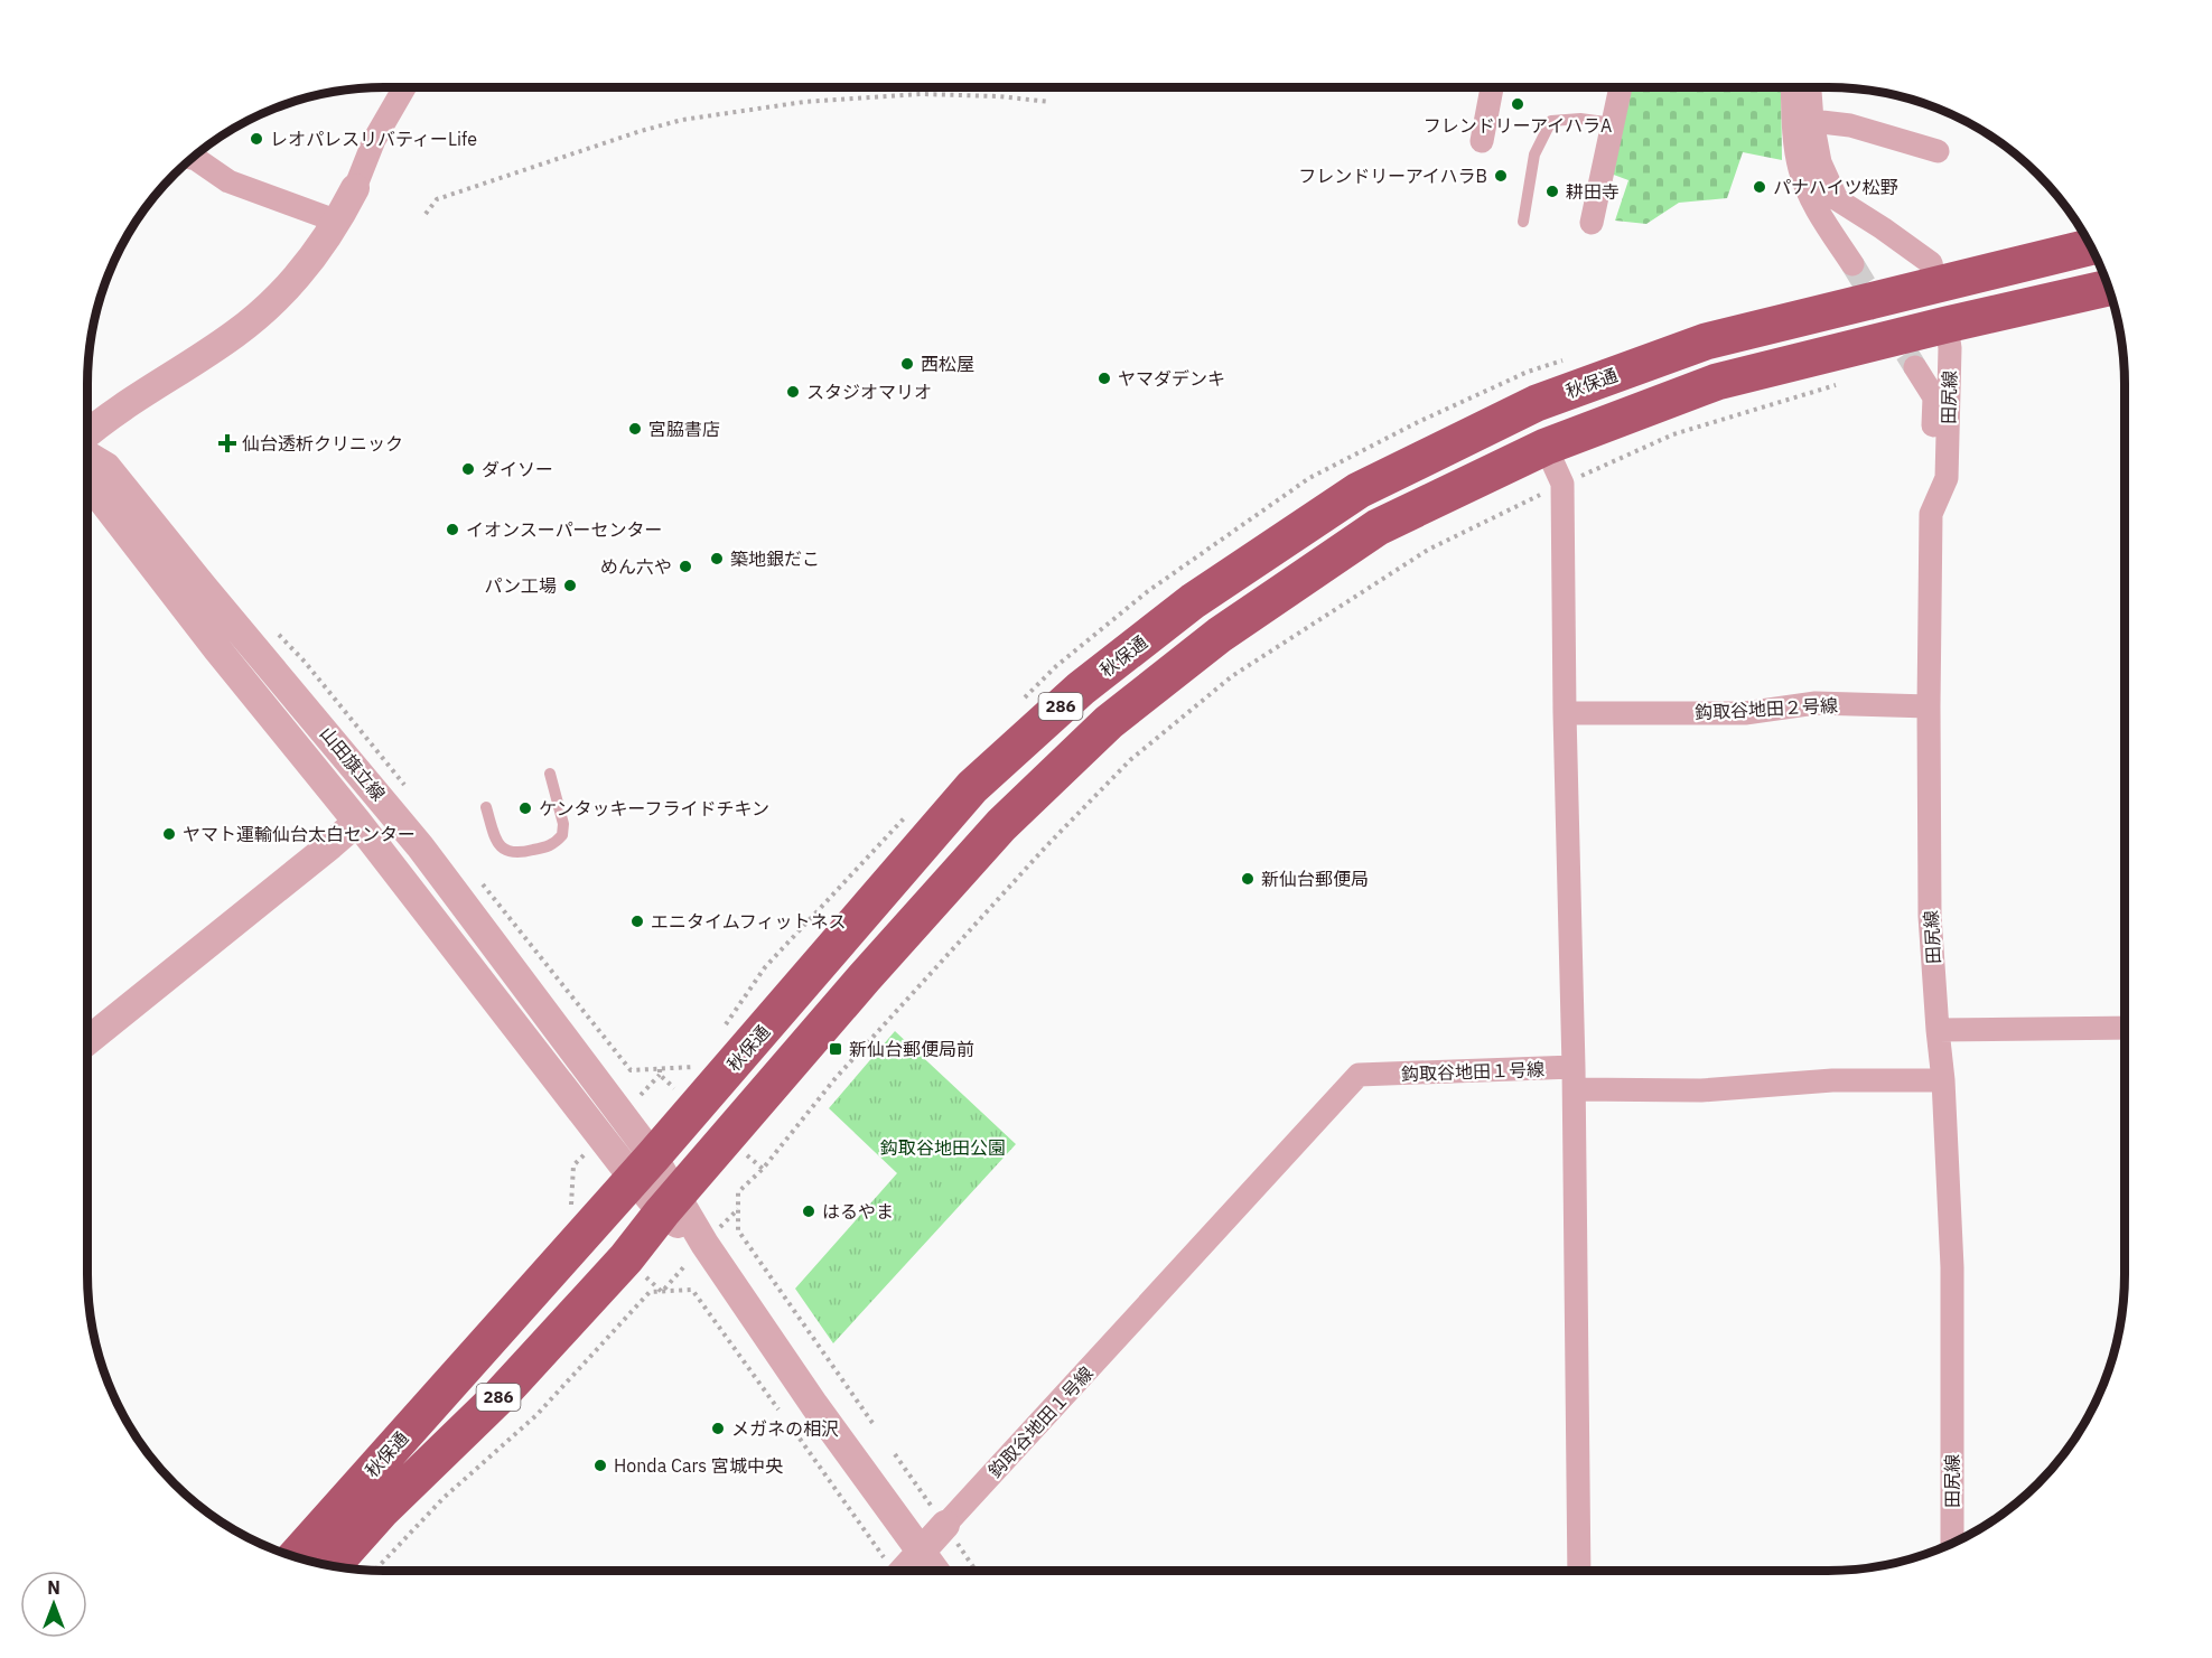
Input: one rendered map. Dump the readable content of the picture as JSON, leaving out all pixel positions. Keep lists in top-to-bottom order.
{
  "streets": {
    "highway": ["秋保通", "286"],
    "street": [
      "田尻線",
      "鈎取谷地田２号線",
      "山田旗立線",
      "鈎取谷地田１号線"
    ]
  },
  "crossings": [
    ["秋保通", "田尻線"],
    ["秋保通", "山田旗立線"],
    ["田尻線", "鈎取谷地田２号線"],
    ["田尻線", "鈎取谷地田１号線"]
  ],
  "parks": ["鈎取谷地田公園"],
  "places": {
    "other": [
      "フレンドリーアイハラA",
      "レオパレスリバティーLife",
      "フレンドリーアイハラB",
      "パナハイツ松野",
      "耕田寺",
      "西松屋",
      "ヤマダデンキ",
      "スタジオマリオ",
      "宮脇書店",
      "ダイソー",
      "イオンスーパーセンター",
      "築地銀だこ",
      "めん六や",
      "パン工場",
      "ケンタッキーフライドチキン",
      "ヤマト運輸仙台太白センター",
      "新仙台郵便局",
      "エニタイムフィットネス",
      "はるやま",
      "メガネの相沢",
      "Honda Cars 宮城中央"
    ],
    "health": ["仙台透析クリニック"],
    "transit": ["新仙台郵便局前"]
  },
  "north": "top"
}
